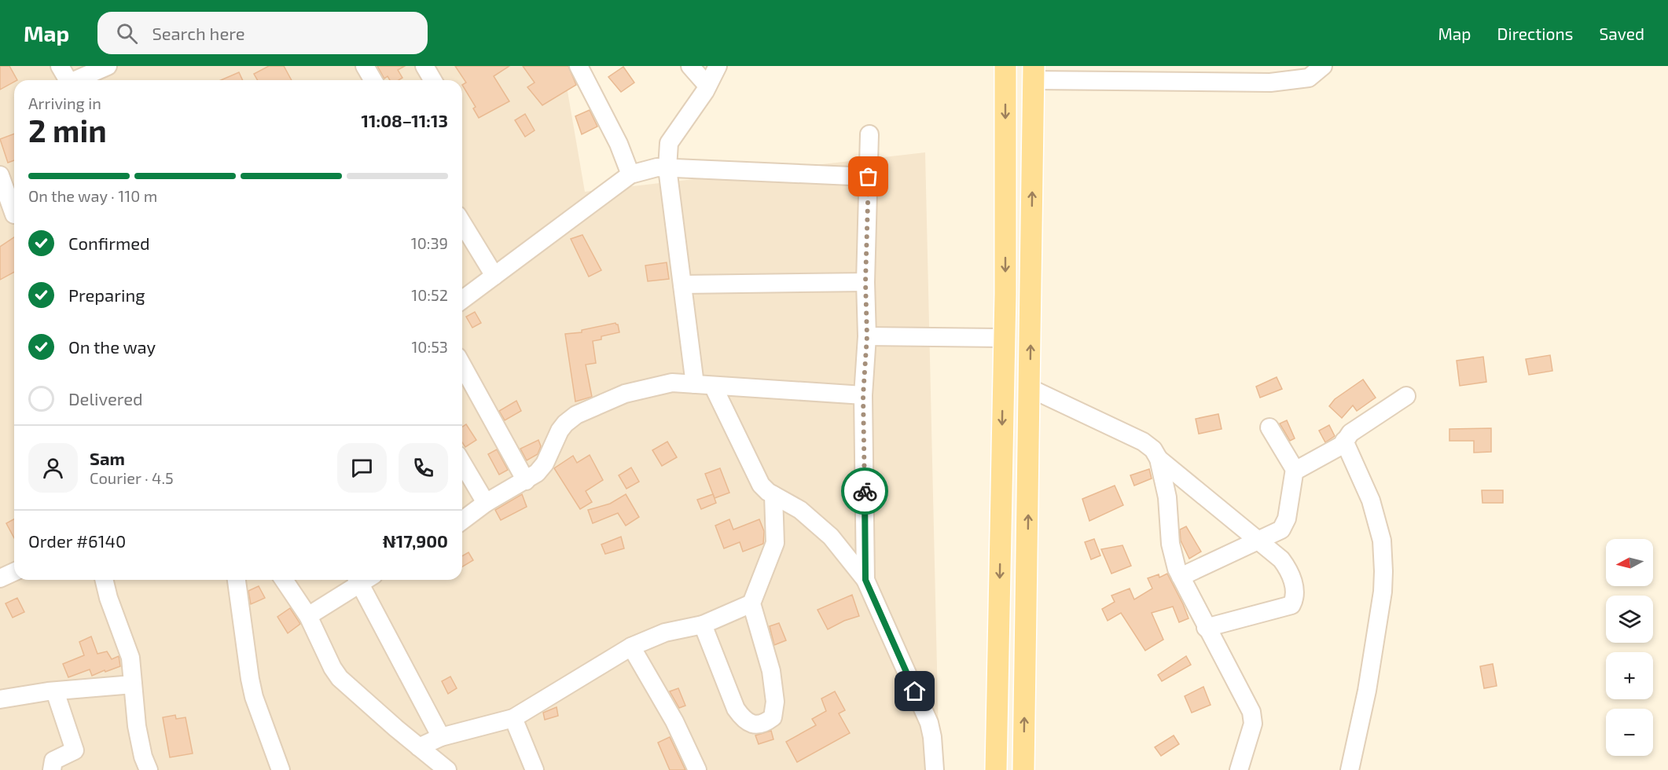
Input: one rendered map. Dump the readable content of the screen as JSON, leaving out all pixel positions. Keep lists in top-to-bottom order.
{
  "north": "left",
  "page": {
    "header": "Map",
    "search": "Search here",
    "nav": ["Map", "Directions", "Saved"],
    "heading": ["2 min", "Arriving in", "11:08–11:13"],
    "panel": [
      "Sam",
      "Courier · 4.5",
      "Order #6140",
      "₦17,900"
    ],
    "bar": "On the way · 110 m",
    "list": [
      ["Confirmed", "10:39"],
      ["Preparing", "10:52"],
      ["On the way", "10:53"],
      "Delivered"
    ],
    "map_buttons": ["+", "−"]
  }
}
